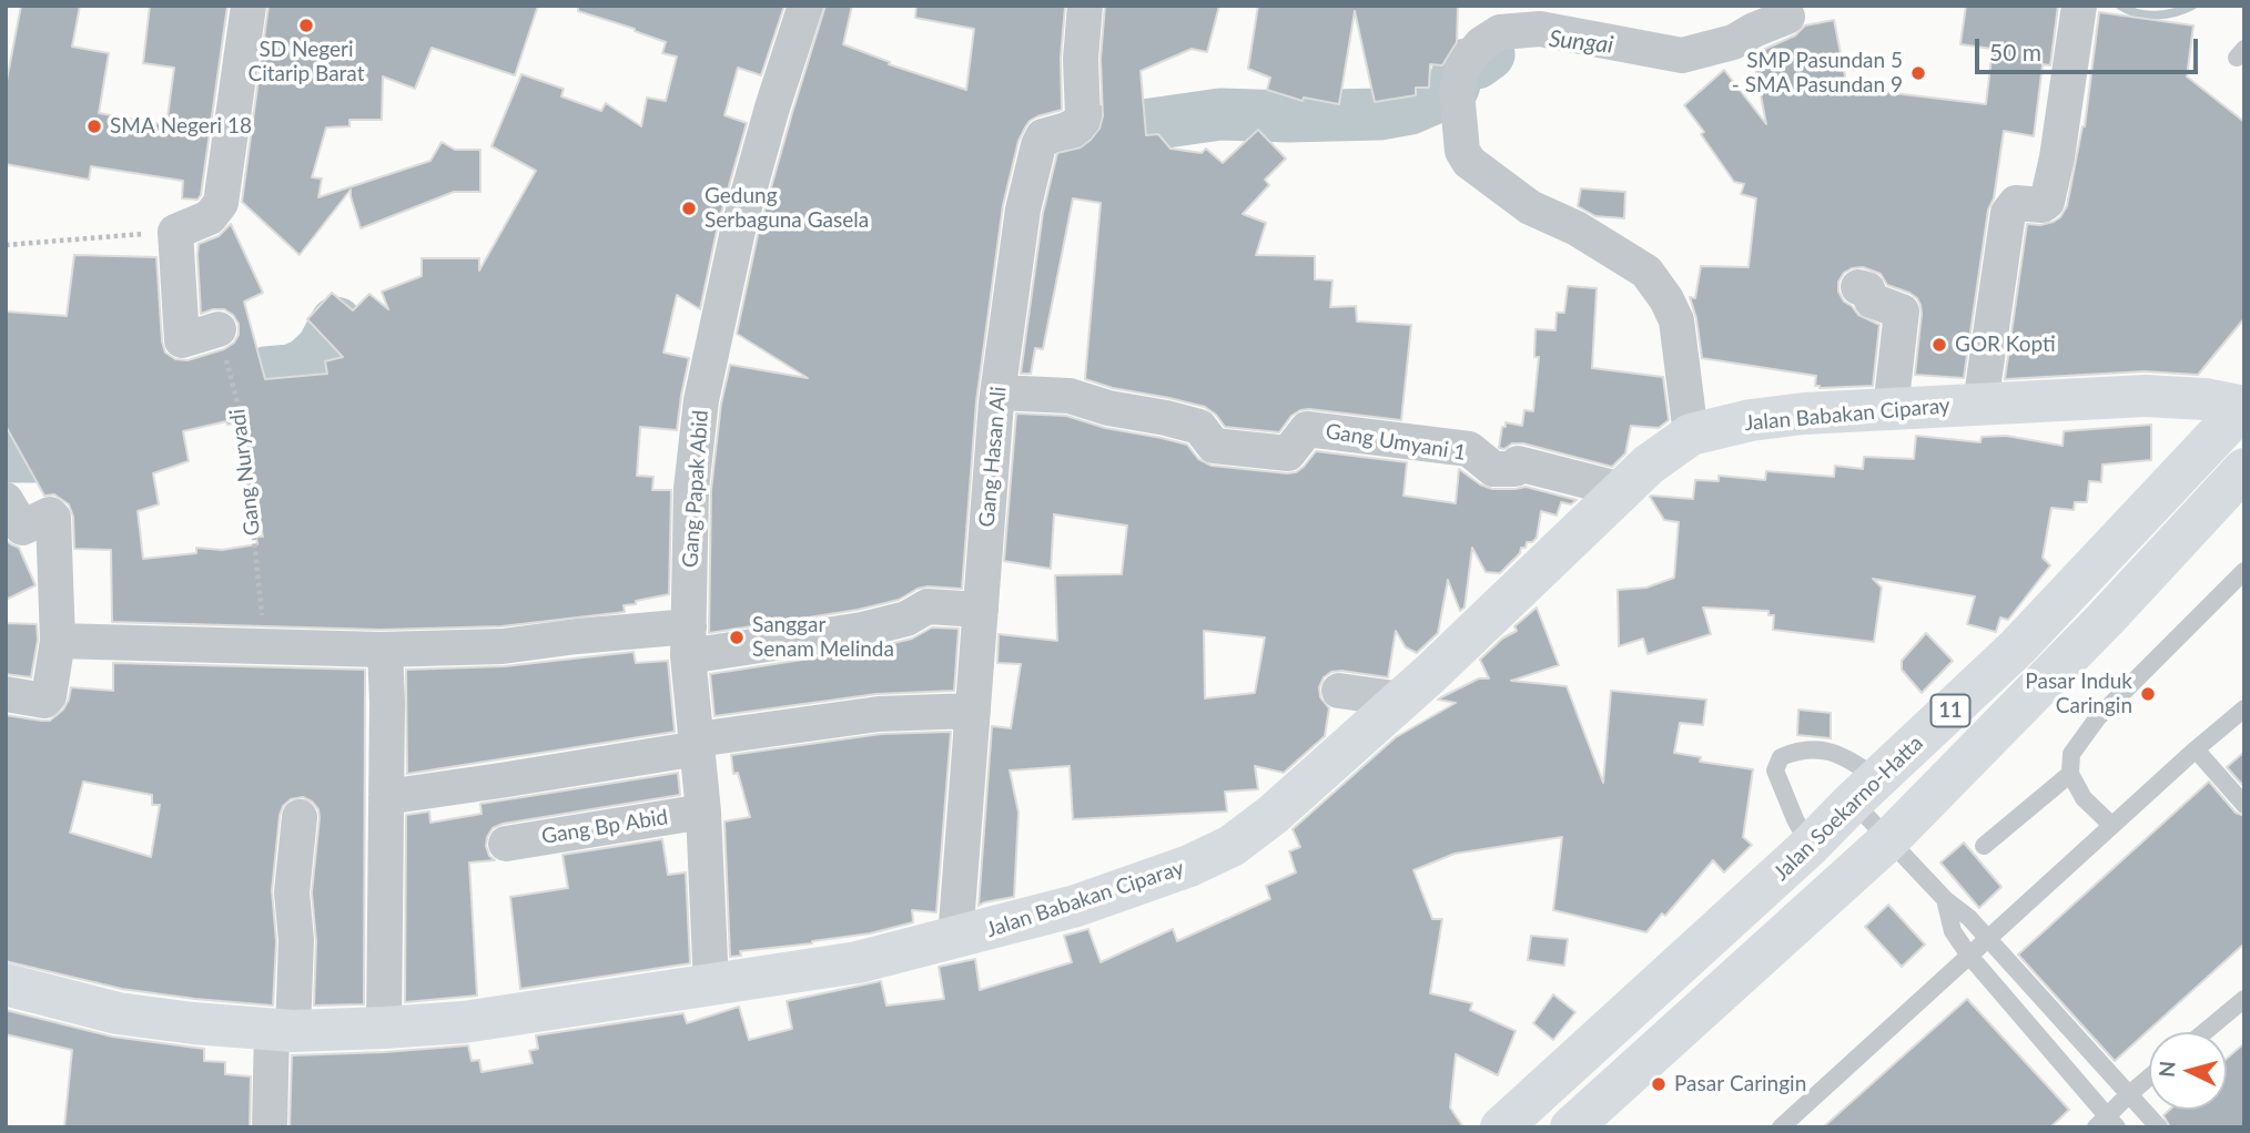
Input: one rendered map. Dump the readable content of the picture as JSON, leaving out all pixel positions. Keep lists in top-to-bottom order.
{
  "streets": {
    "main road": ["Jalan Babakan Ciparay", "11", "Jalan Soekarno-Hatta"],
    "street": [
      "Gang Umyani 1",
      "Gang Hasan Ali",
      "Gang Papak Abid",
      "Gang Bp Abid"
    ],
    "path": ["Gang Nuryadi"]
  },
  "crossings": [
    ["Jalan Babakan Ciparay", "Gang Umyani 1"],
    ["Jalan Babakan Ciparay", "Gang Hasan Ali"],
    ["Jalan Babakan Ciparay", "Gang Papak Abid"],
    ["Jalan Babakan Ciparay", "Jalan Soekarno-Hatta"],
    ["Gang Umyani 1", "Gang Hasan Ali"],
    ["Gang Papak Abid", "Gang Bp Abid"]
  ],
  "water": ["Sungai"],
  "places": [
    "SD Negeri Citarip Barat",
    "SMP Pasundan 5 - SMA Pasundan 9",
    "SMA Negeri 18",
    "Gedung Serbaguna Gasela",
    "GOR Kopti",
    "Sanggar Senam Melinda",
    "Pasar Induk Caringin",
    "Pasar Caringin"
  ],
  "scale_bar": "50 m",
  "north": "left"
}
